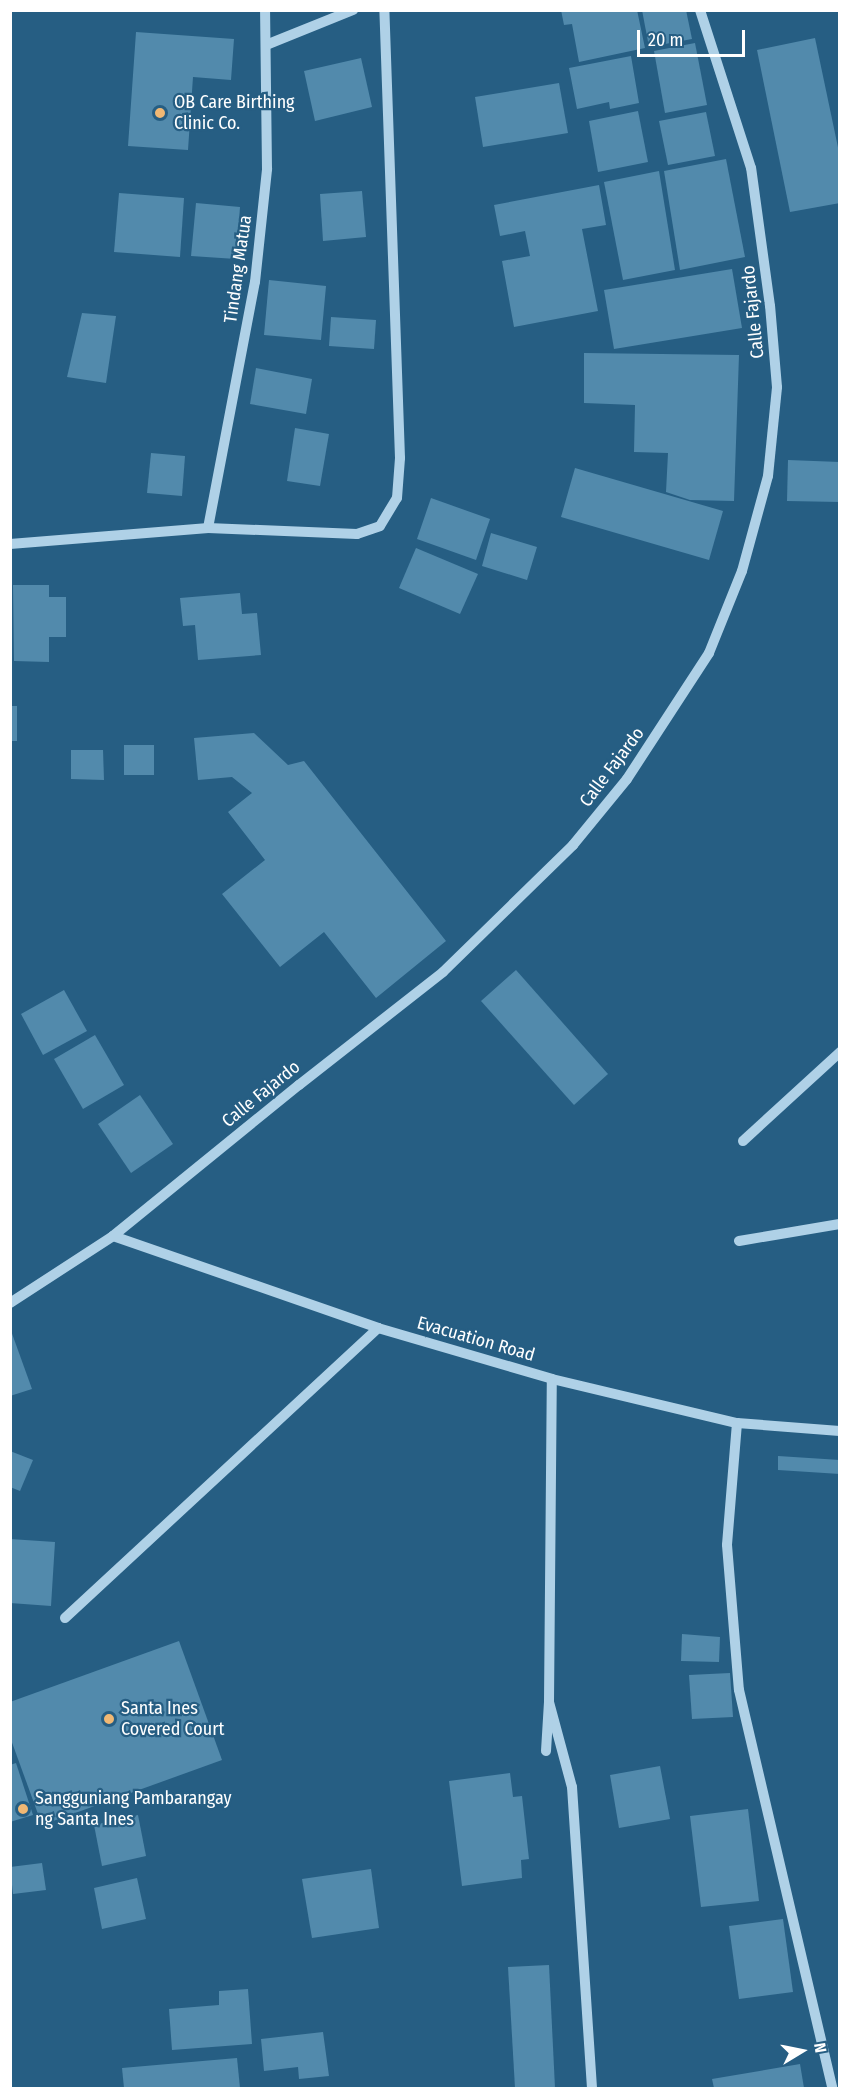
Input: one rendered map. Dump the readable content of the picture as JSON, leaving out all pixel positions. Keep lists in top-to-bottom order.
{
  "streets": {
    "street": ["Tindang Matua", "Calle Fajardo", "Evacuation Road"]
  },
  "crossings": [
    ["Calle Fajardo", "Evacuation Road"]
  ],
  "places": ["OB Care Birthing Clinic Co.", "Santa Ines Covered Court", "Sangguniang Pambarangay ng Santa Ines"],
  "scale_bar": "20 m",
  "north": "right"
}
